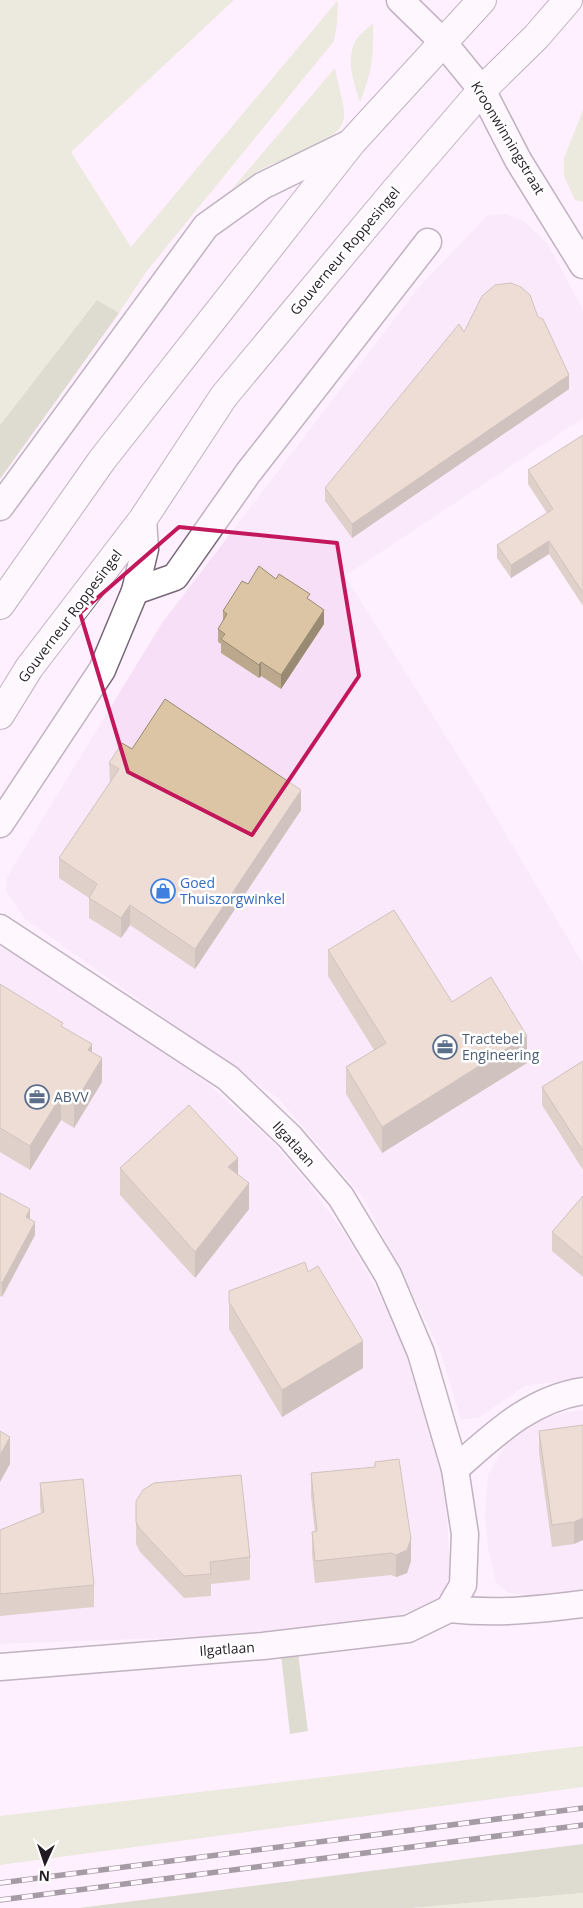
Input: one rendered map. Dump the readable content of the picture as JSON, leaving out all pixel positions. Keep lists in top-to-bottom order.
{
  "streets": {
    "highway": ["Gouverneur Roppesingel"],
    "street": ["Kroonwinningstraat", "Ilgatlaan"]
  },
  "crossings": [
    ["Kroonwinningstraat", "Gouverneur Roppesingel"]
  ],
  "places": {
    "shop": ["Goed Thuiszorgwinkel"],
    "office": ["Tractebel Engineering", "ABVV"]
  },
  "north": "bottom"
}
